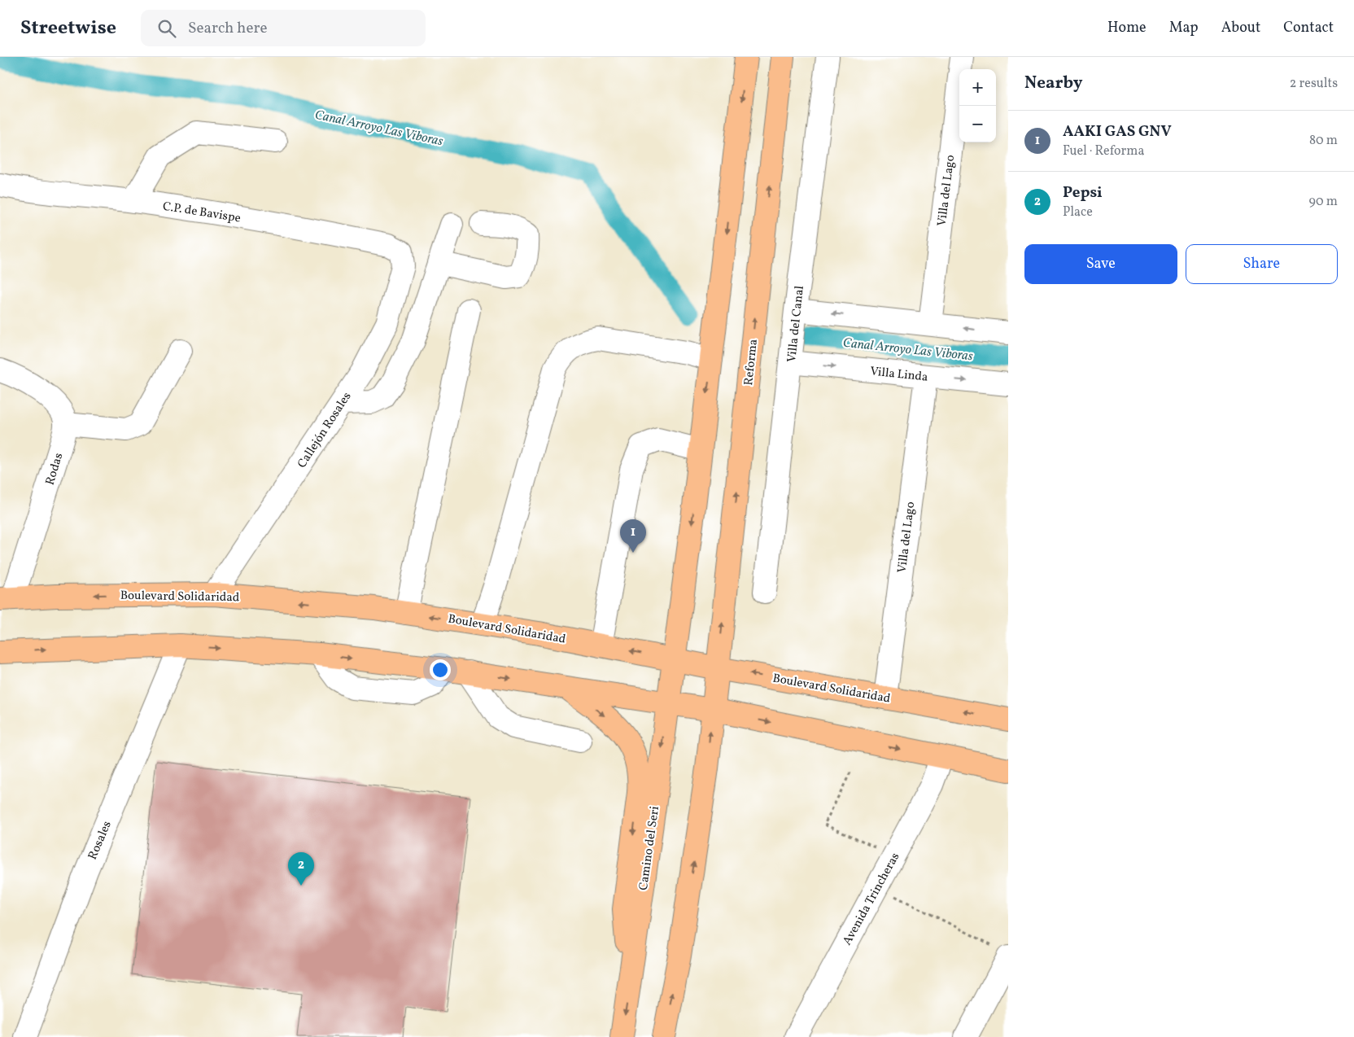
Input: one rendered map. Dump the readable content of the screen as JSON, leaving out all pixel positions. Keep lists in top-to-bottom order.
{
  "streets": {
    "main road": ["Reforma", "Boulevard Solidaridad", "Camino del Seri"],
    "street": [
      "Villa del Lago",
      "C.P. de Bavispe",
      "Villa del Canal",
      "Villa Linda",
      "Callejón Rosales",
      "Rodas",
      "Rosales",
      "Avenida Trincheras"
    ]
  },
  "crossings": [
    ["Villa del Lago", "Villa Linda"],
    ["Villa del Lago", "Boulevard Solidaridad"],
    ["C.P. de Bavispe", "Callejón Rosales"],
    ["Villa del Canal", "Villa Linda"],
    ["Reforma", "Boulevard Solidaridad"],
    ["Callejón Rosales", "Boulevard Solidaridad"],
    ["Rodas", "Boulevard Solidaridad"],
    ["Boulevard Solidaridad", "Camino del Seri"]
  ],
  "water": ["Canal Arroyo Las Viboras"],
  "page": {
    "header": "Streetwise",
    "search": "Search here",
    "nav": [
      "Home",
      "Map",
      "About",
      "Contact"
    ],
    "heading": ["Nearby", "2 results"],
    "map_buttons": ["+", "−"],
    "list": [
      {
        "mark": "1",
        "name": "AAKI GAS GNV",
        "note": "Fuel · Reforma",
        "value": "80 m"
      },
      {
        "mark": "2",
        "name": "Pepsi",
        "note": "Place",
        "value": "90 m"
      }
    ],
    "buttons": ["Save", "Share"],
    "pins": ["1", "2"]
  }
}
